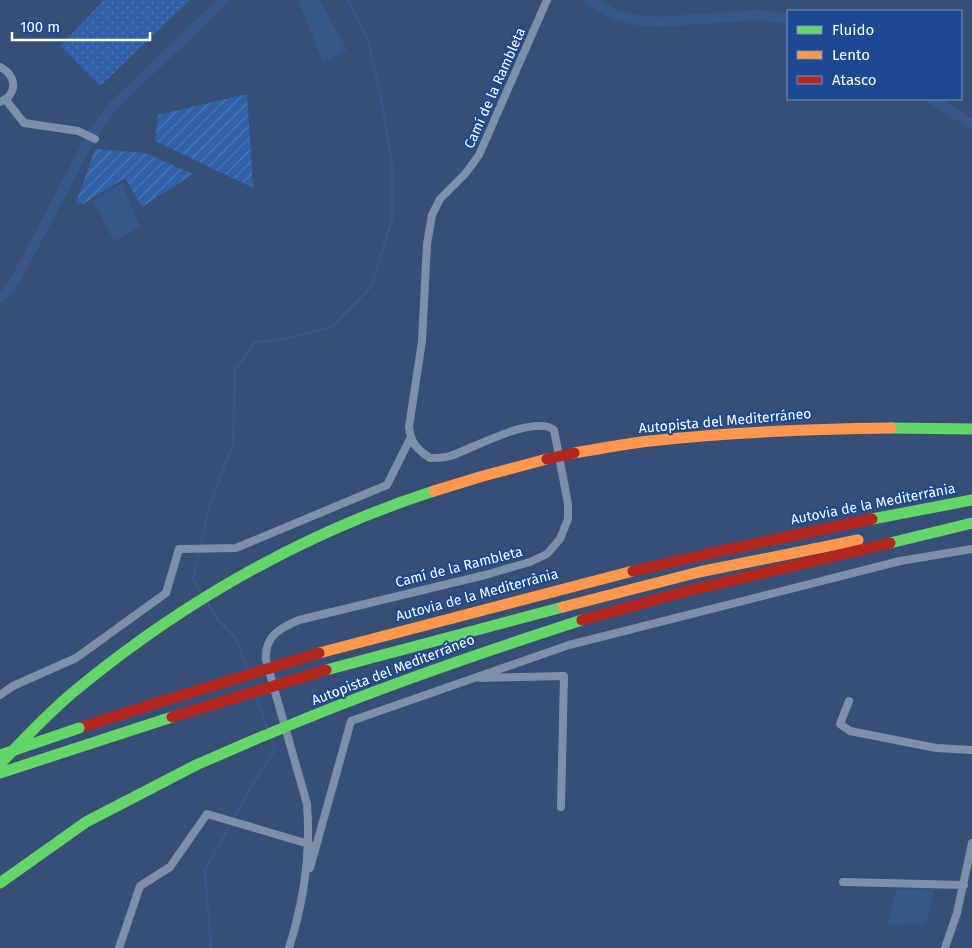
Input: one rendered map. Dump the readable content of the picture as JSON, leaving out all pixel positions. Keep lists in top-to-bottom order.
{
  "streets": {
    "highway": ["Autopista del Mediterráneo", "Autovia de la Mediterrània"],
    "street": ["Camí de la Rambleta"]
  },
  "legend": ["Fluido", "Lento", "Atasco"],
  "scale_bar": "100 m"
}
